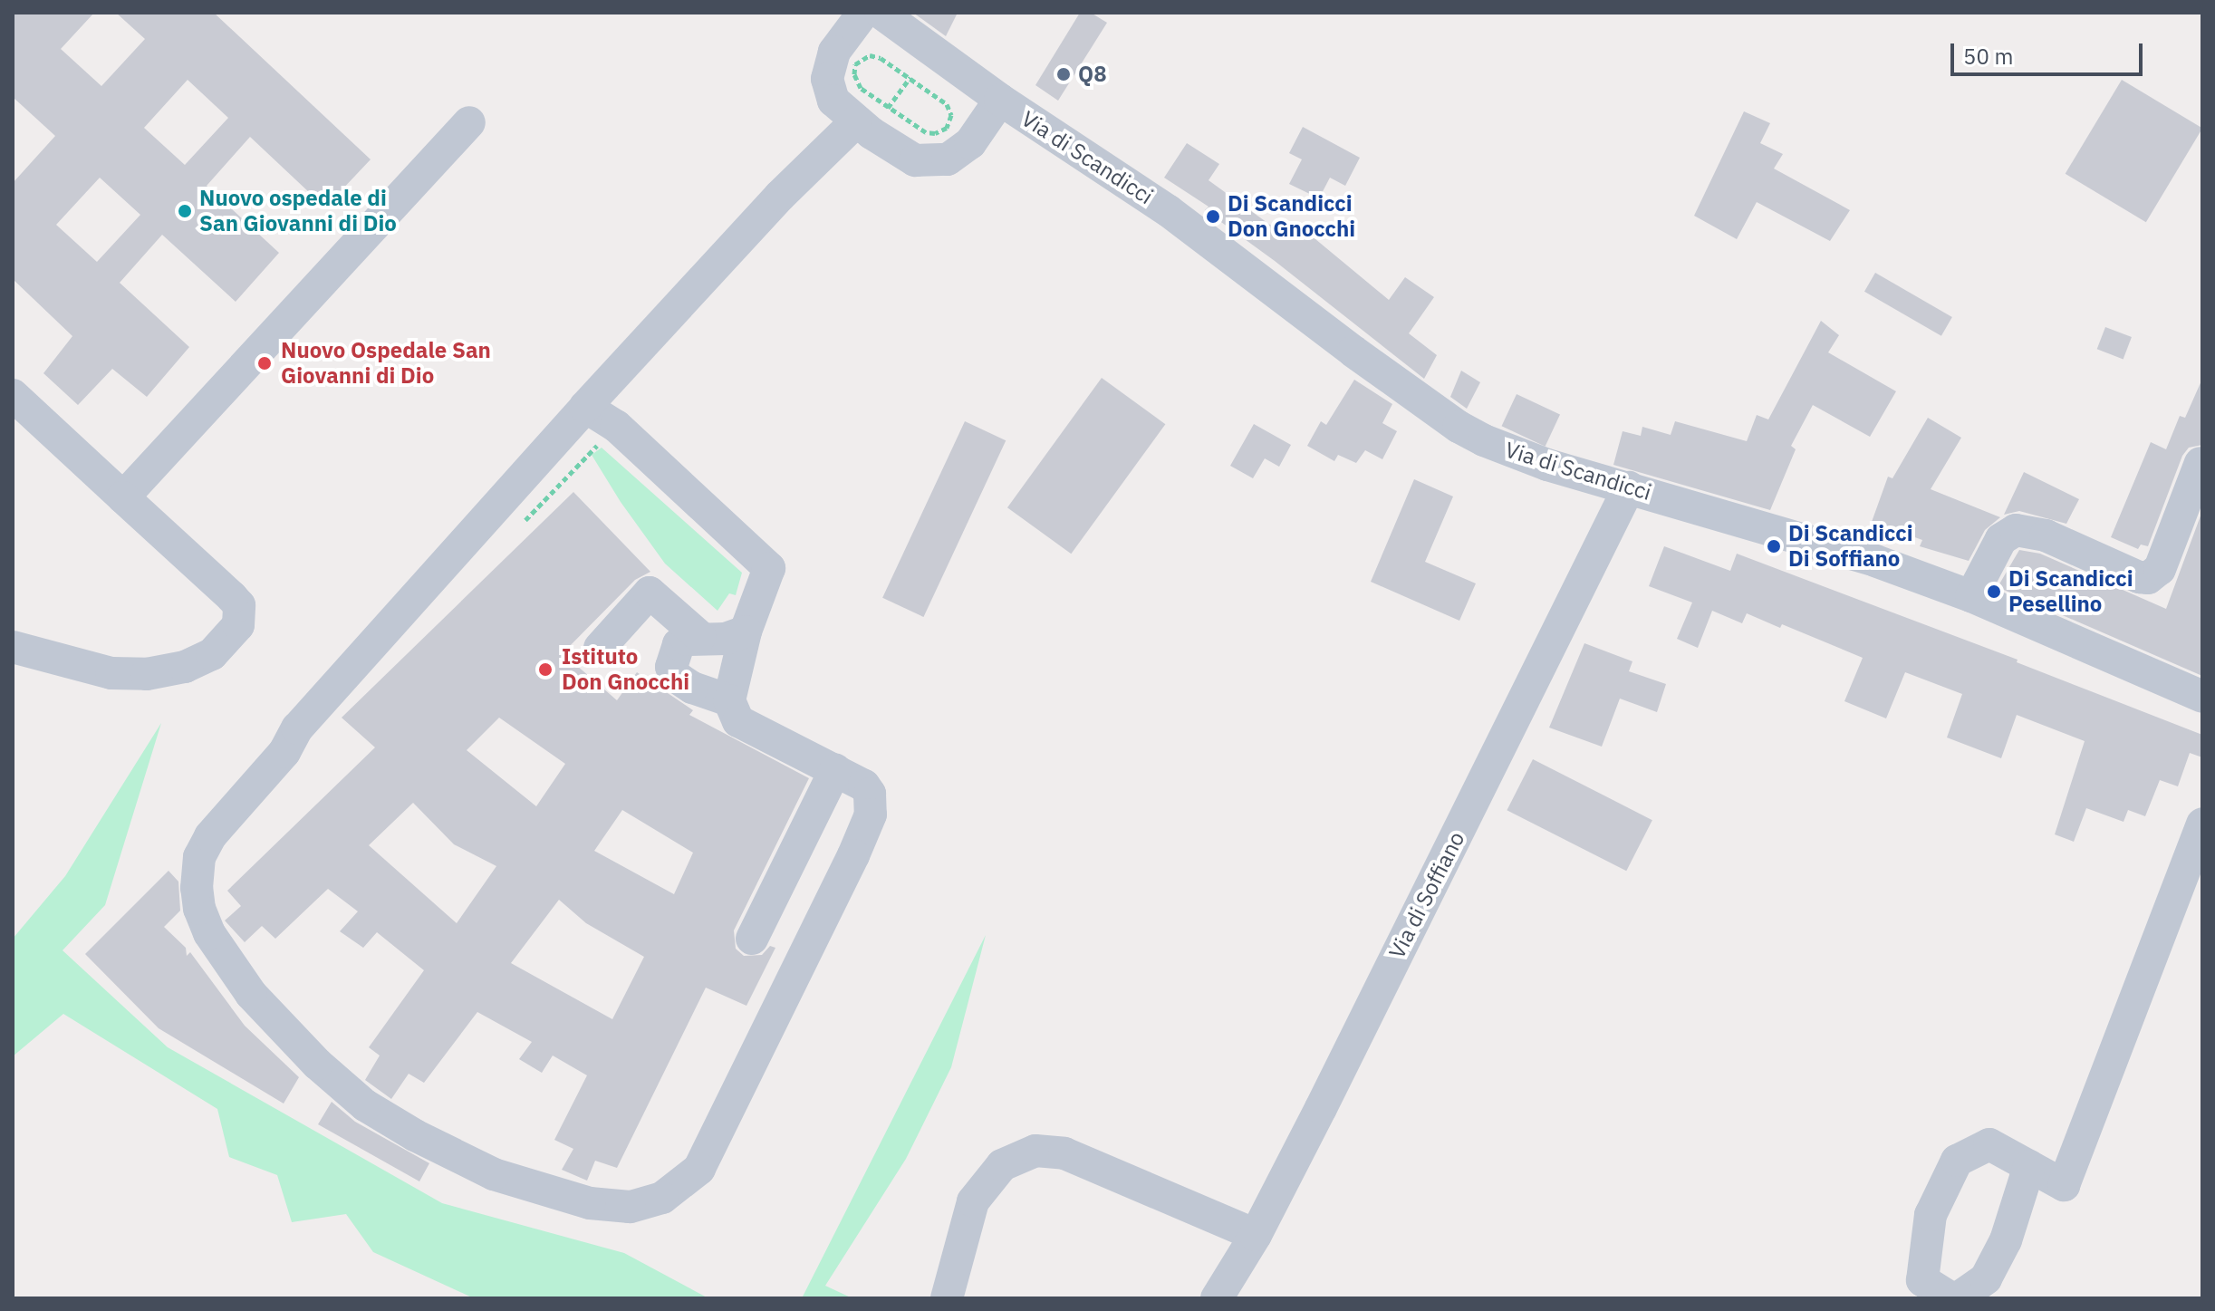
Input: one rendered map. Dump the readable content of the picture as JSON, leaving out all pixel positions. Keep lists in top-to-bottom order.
{
  "streets": {
    "street": ["Via di Scandicci", "Via di Soffiano"]
  },
  "crossings": [
    ["Via di Scandicci", "Via di Soffiano"]
  ],
  "places": [
    "Q8",
    "Nuovo ospedale di San Giovanni di Dio",
    "Di Scandicci Don Gnocchi",
    "Nuovo Ospedale San Giovanni di Dio",
    "Di Scandicci Di Soffiano",
    "Di Scandicci Pesellino",
    "Istituto Don Gnocchi"
  ],
  "scale_bar": "50 m"
}
